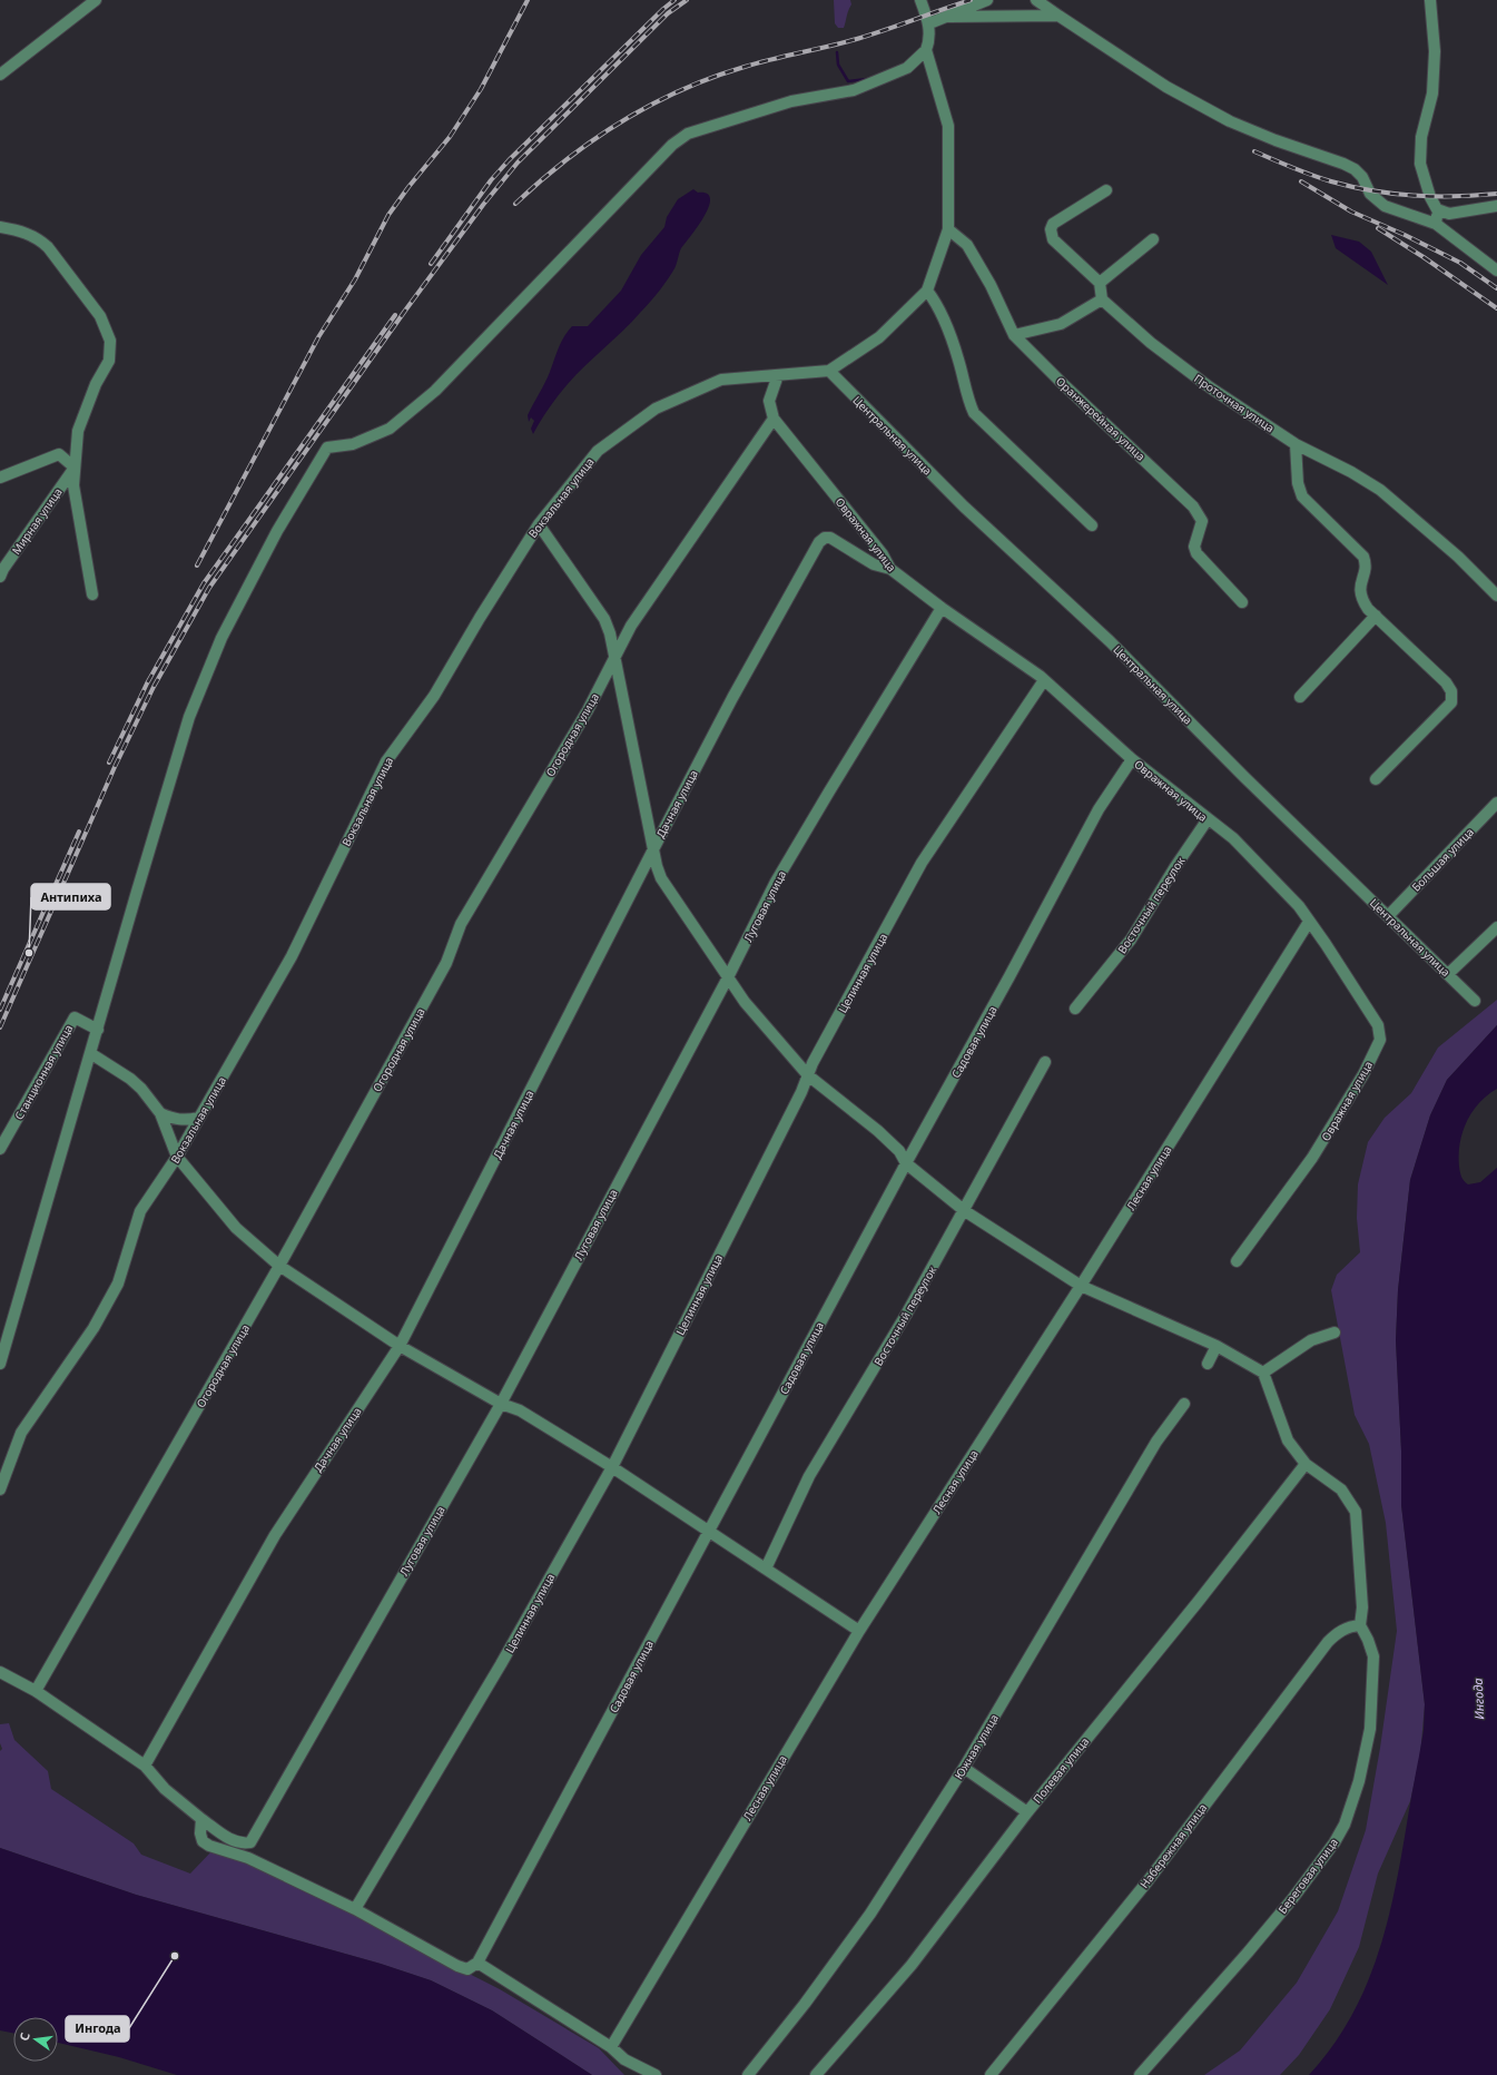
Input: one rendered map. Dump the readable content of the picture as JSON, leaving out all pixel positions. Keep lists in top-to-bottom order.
{
  "streets": {
    "street": [
      "Проточная улица",
      "Оранжерейная улица",
      "Центральная улица",
      "Вокзальная улица",
      "Мирная улица",
      "Овражная улица",
      "Огородная улица",
      "Дачная улица",
      "Большая улица",
      "Восточный переулок",
      "Луговая улица",
      "Целинная улица",
      "Садовая улица",
      "Станционная улица",
      "Лесная улица",
      "Южная улица",
      "Полевая улица",
      "Набережная улица",
      "Береговая улица"
    ]
  },
  "crossings": [
    ["Оранжерейная улица", "Вокзальная улица"],
    ["Центральная улица", "Вокзальная улица"],
    ["Центральная улица", "Большая улица"],
    ["Овражная улица", "Огородная улица"],
    ["Овражная улица", "Дачная улица"],
    ["Овражная улица", "Восточный переулок"],
    ["Овражная улица", "Луговая улица"],
    ["Овражная улица", "Целинная улица"],
    ["Овражная улица", "Садовая улица"],
    ["Овражная улица", "Лесная улица"],
    ["Набережная улица", "Береговая улица"]
  ],
  "water": ["Ингода"],
  "places": ["Антипиха", "Ингода"],
  "north": "left"
}
